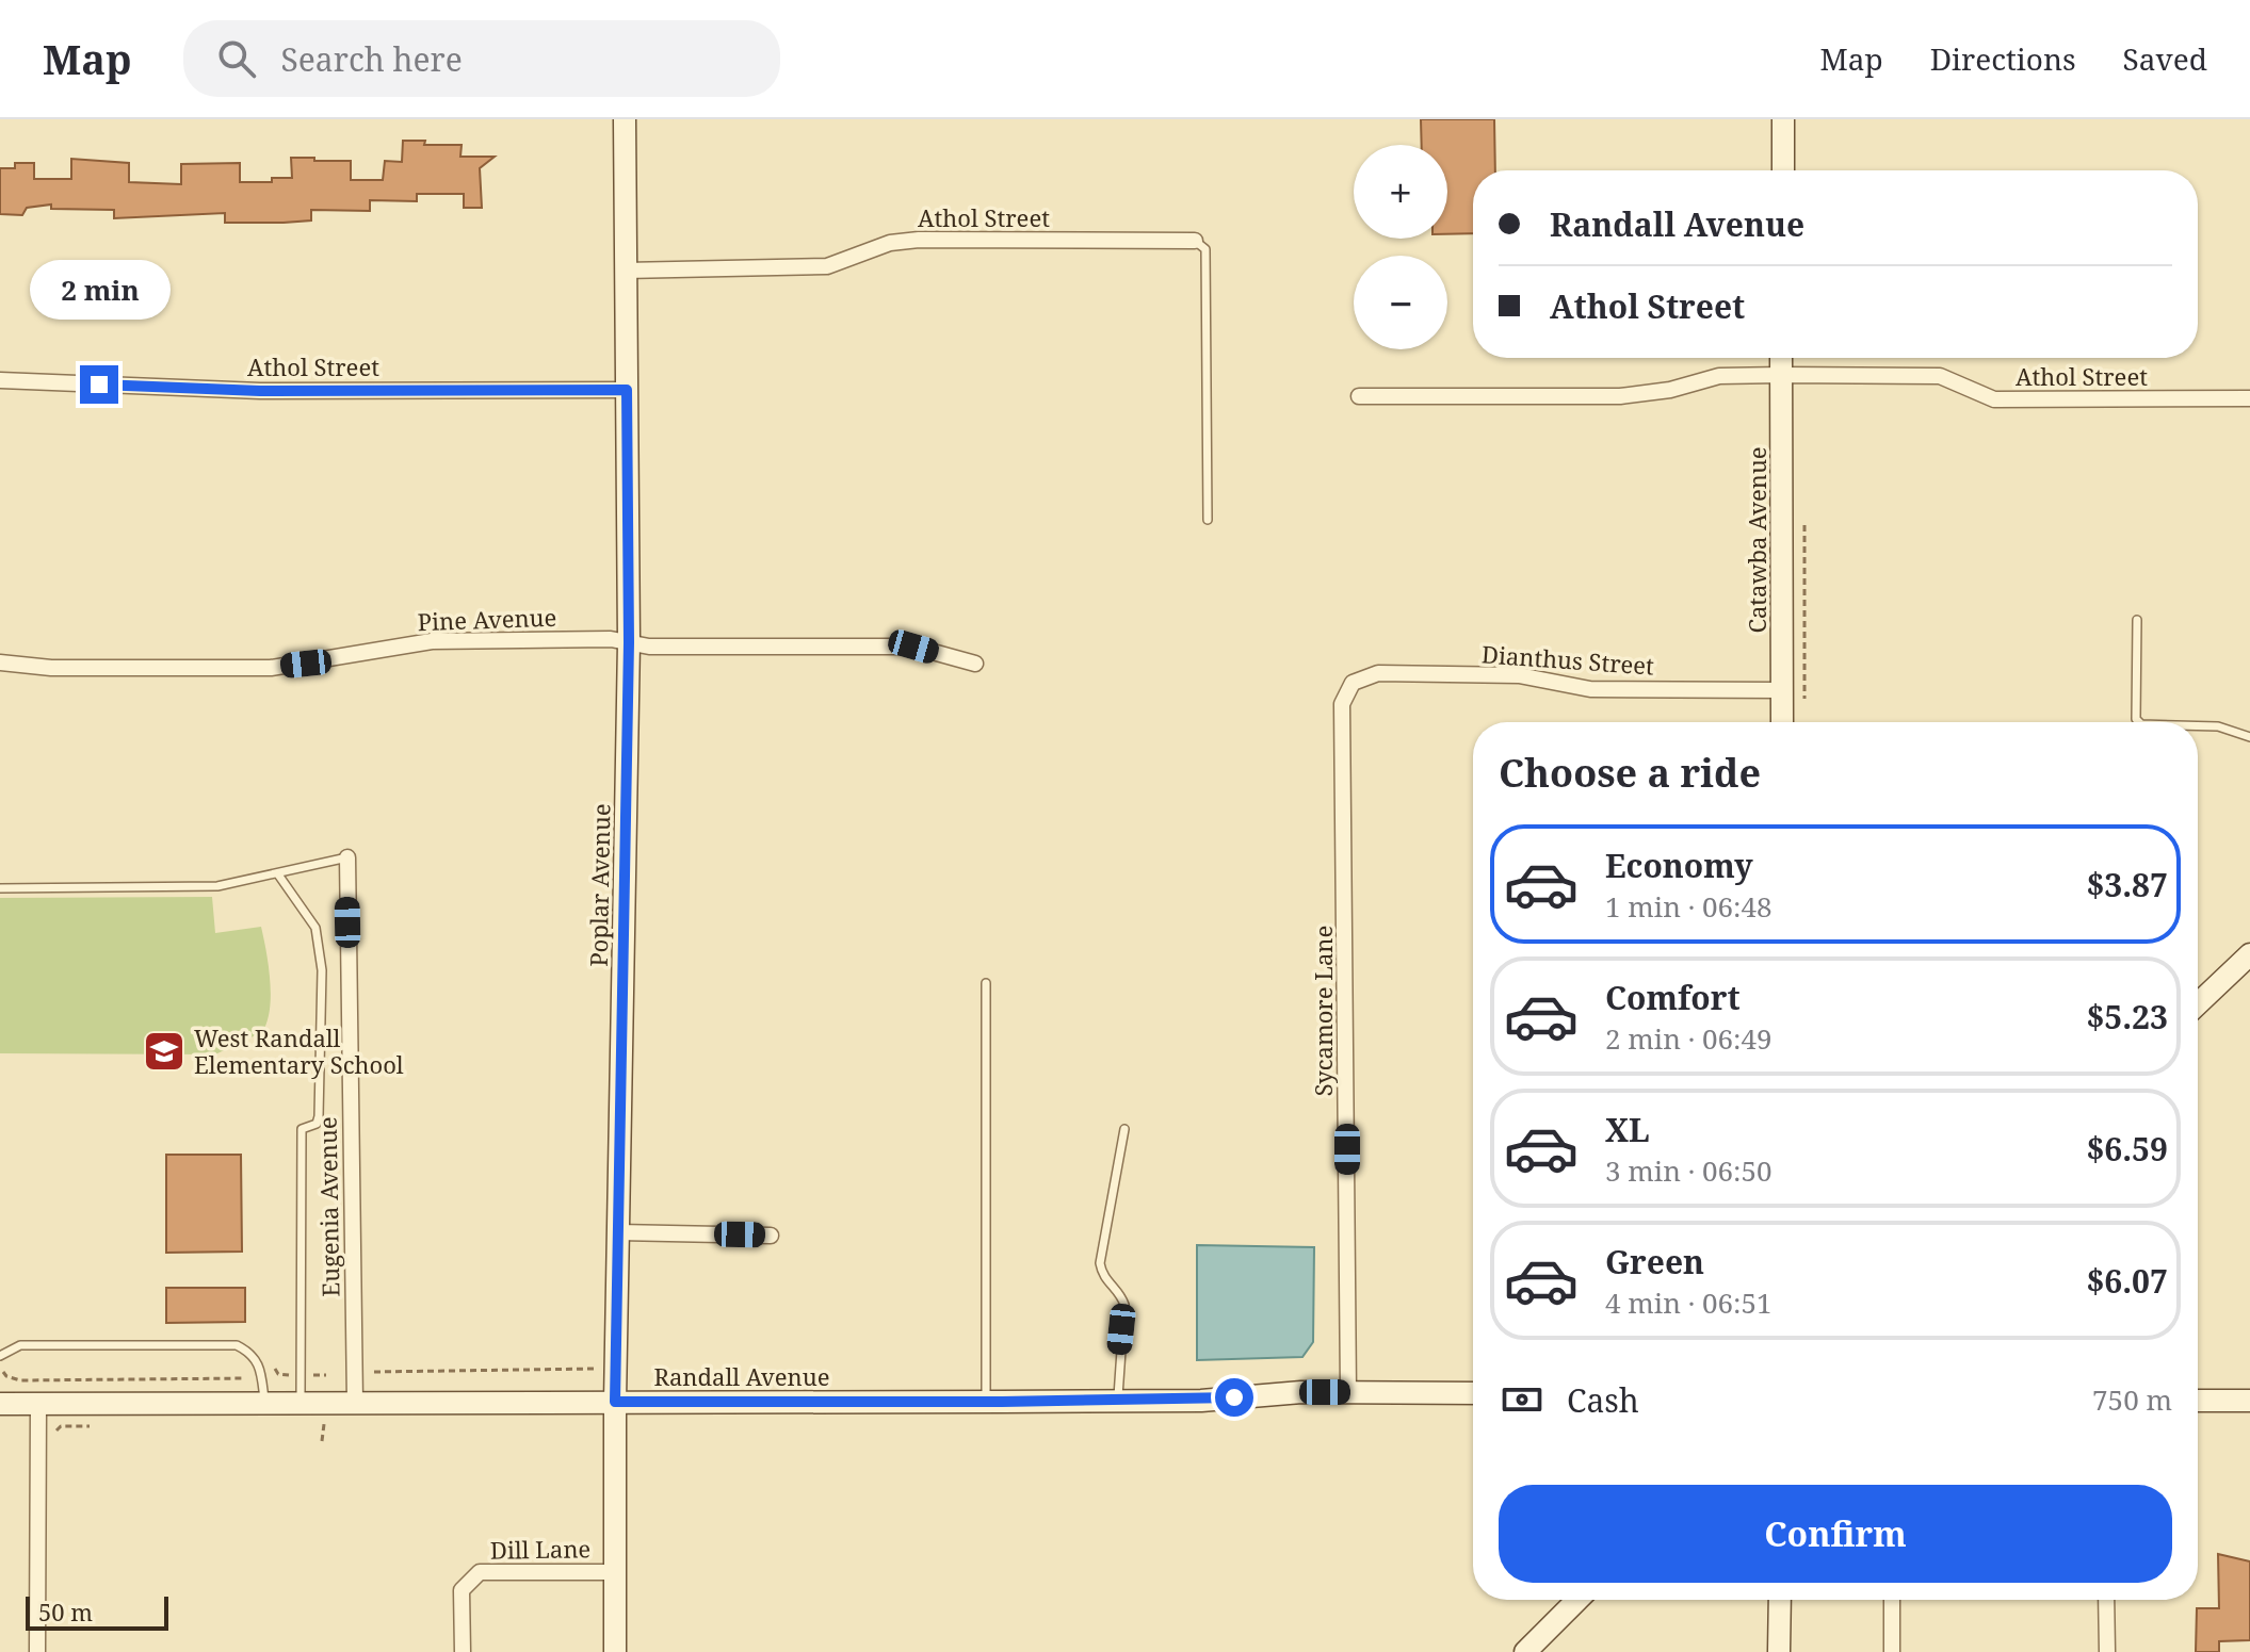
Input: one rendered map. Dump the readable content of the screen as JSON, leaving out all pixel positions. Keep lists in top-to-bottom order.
{
  "streets": {
    "street": [
      "Athol Street",
      "Catawba Avenue",
      "Pine Avenue",
      "Dianthus Street",
      "Poplar Avenue",
      "Sycamore Lane",
      "Eugenia Avenue",
      "Randall Avenue",
      "Dill Lane"
    ]
  },
  "crossings": [
    ["Athol Street", "Catawba Avenue"],
    ["Athol Street", "Poplar Avenue"],
    ["Catawba Avenue", "Dianthus Street"],
    ["Pine Avenue", "Poplar Avenue"],
    ["Dianthus Street", "Sycamore Lane"],
    ["Poplar Avenue", "Randall Avenue"],
    ["Poplar Avenue", "Dill Lane"],
    ["Sycamore Lane", "Randall Avenue"],
    ["Eugenia Avenue", "Randall Avenue"]
  ],
  "places": {
    "school or university": ["West Randall Elementary School"]
  },
  "scale_bar": "50 m",
  "page": {
    "header": "Map",
    "search": "Search here",
    "nav": ["Map", "Directions", "Saved"],
    "map_buttons": ["+", "−"],
    "banner": ["Randall Avenue", "Athol Street"],
    "bubble": "2 min",
    "heading": "Choose a ride",
    "list": [
      {
        "name": "Economy",
        "note": "1 min · 06:48",
        "value": "$3.87"
      },
      {
        "name": "Comfort",
        "note": "2 min · 06:49",
        "value": "$5.23"
      },
      {
        "name": "XL",
        "note": "3 min · 06:50",
        "value": "$6.59"
      },
      {
        "name": "Green",
        "note": "4 min · 06:51",
        "value": "$6.07"
      }
    ],
    "pay": ["Cash", "750 m"],
    "buttons": "Confirm",
    "scale": "50 m"
  }
}
